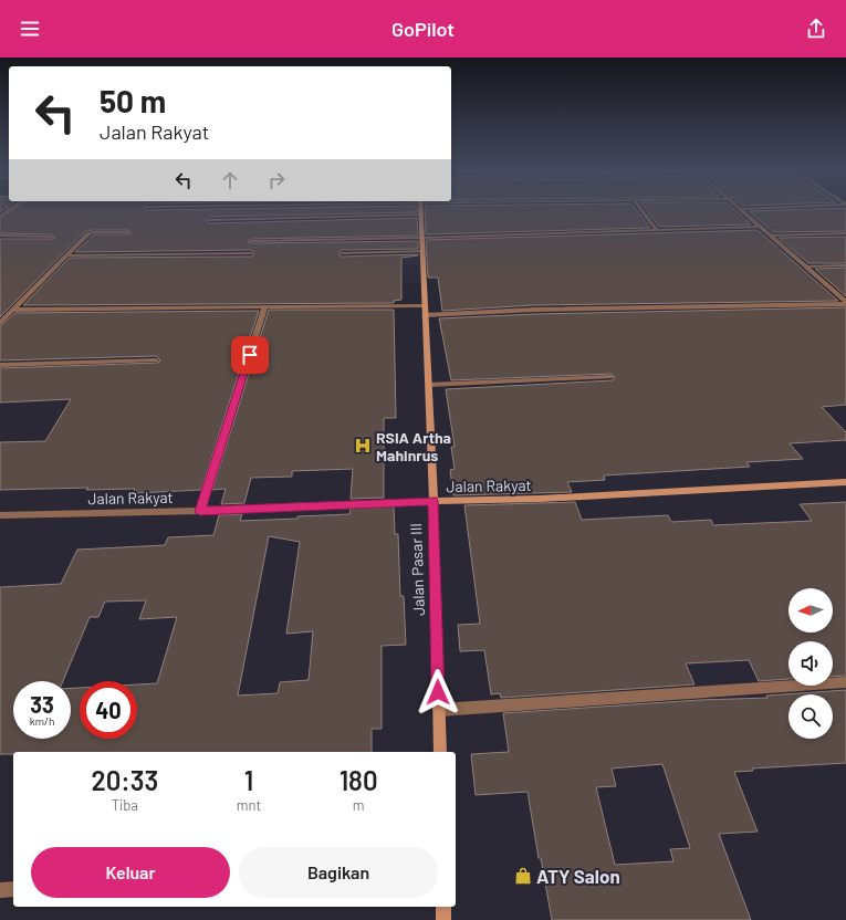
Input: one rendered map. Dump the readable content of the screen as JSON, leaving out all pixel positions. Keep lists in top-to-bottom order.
{
  "streets": {
    "street": ["Jalan Rakyat", "Jalan Pasar III"]
  },
  "crossings": [
    ["Jalan Rakyat", "Jalan Pasar III"]
  ],
  "places": {
    "hospital": ["RSIA Artha Mahinrus"],
    "shop": ["ATY Salon"]
  },
  "north": "left",
  "page": {
    "header": "GoPilot",
    "turn": ["50 m", "Jalan Rakyat"],
    "speed": "33 km/h",
    "limit": "40",
    "eta": [
      "20:33",
      "Tiba",
      "1",
      "mnt",
      "180",
      "m"
    ],
    "buttons": ["Keluar", "Bagikan"]
  }
}
